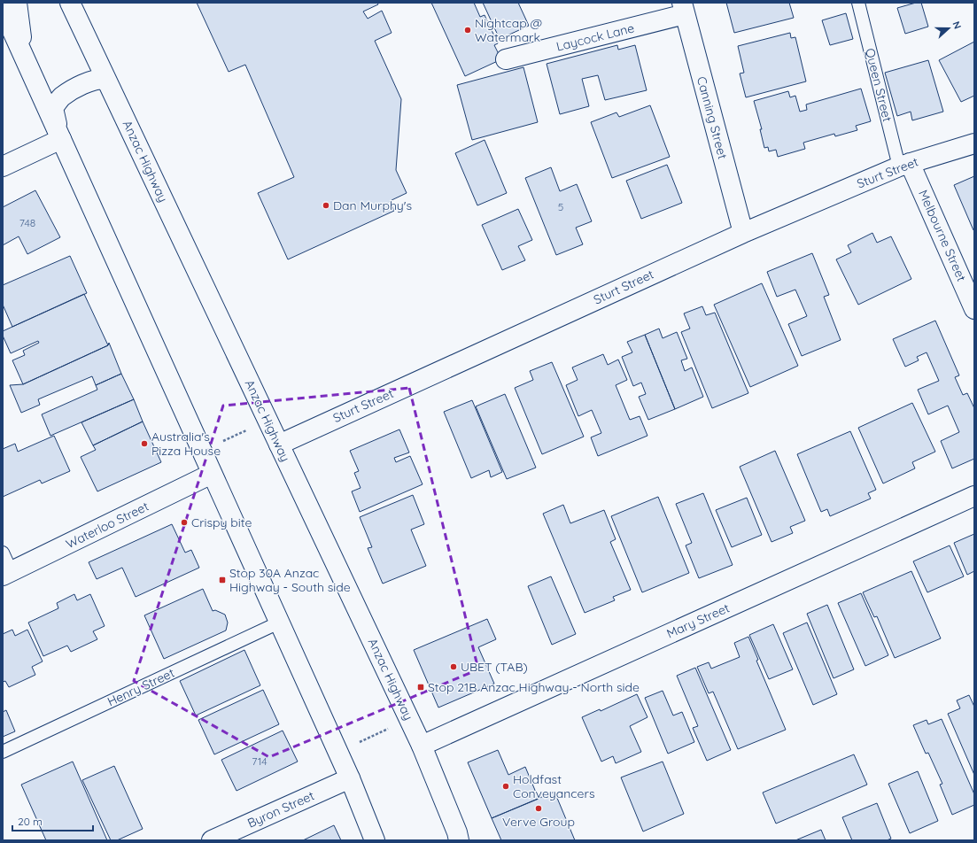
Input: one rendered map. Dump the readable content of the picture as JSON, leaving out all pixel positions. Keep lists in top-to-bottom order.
{
  "streets": {
    "street": [
      "Laycock Lane",
      "Canning Street",
      "Anzac Highway",
      "Sturt Street",
      "Melbourne Street",
      "Waterloo Street",
      "Mary Street",
      "Byron Street"
    ],
    "lane": ["Queen Street", "Henry Street"]
  },
  "crossings": [
    ["Laycock Lane", "Canning Street"],
    ["Queen Street", "Sturt Street"],
    ["Queen Street", "Melbourne Street"],
    ["Canning Street", "Sturt Street"],
    ["Anzac Highway", "Sturt Street"],
    ["Anzac Highway", "Mary Street"],
    ["Sturt Street", "Melbourne Street"]
  ],
  "places": {
    "other": [
      "Nightcap @ Watermark",
      "Dan Murphy's",
      "Australia's Pizza House",
      "Crispy bite",
      "UBET (TAB)",
      "Holdfast Conveyancers",
      "Verve Group"
    ],
    "transit": ["Stop 30A Anzac Highway - South side", "Stop 21B Anzac Highway - North side"]
  },
  "house_numbers": ["5", "748", "714"],
  "scale_bar": "20 m",
  "north": "right"
}
